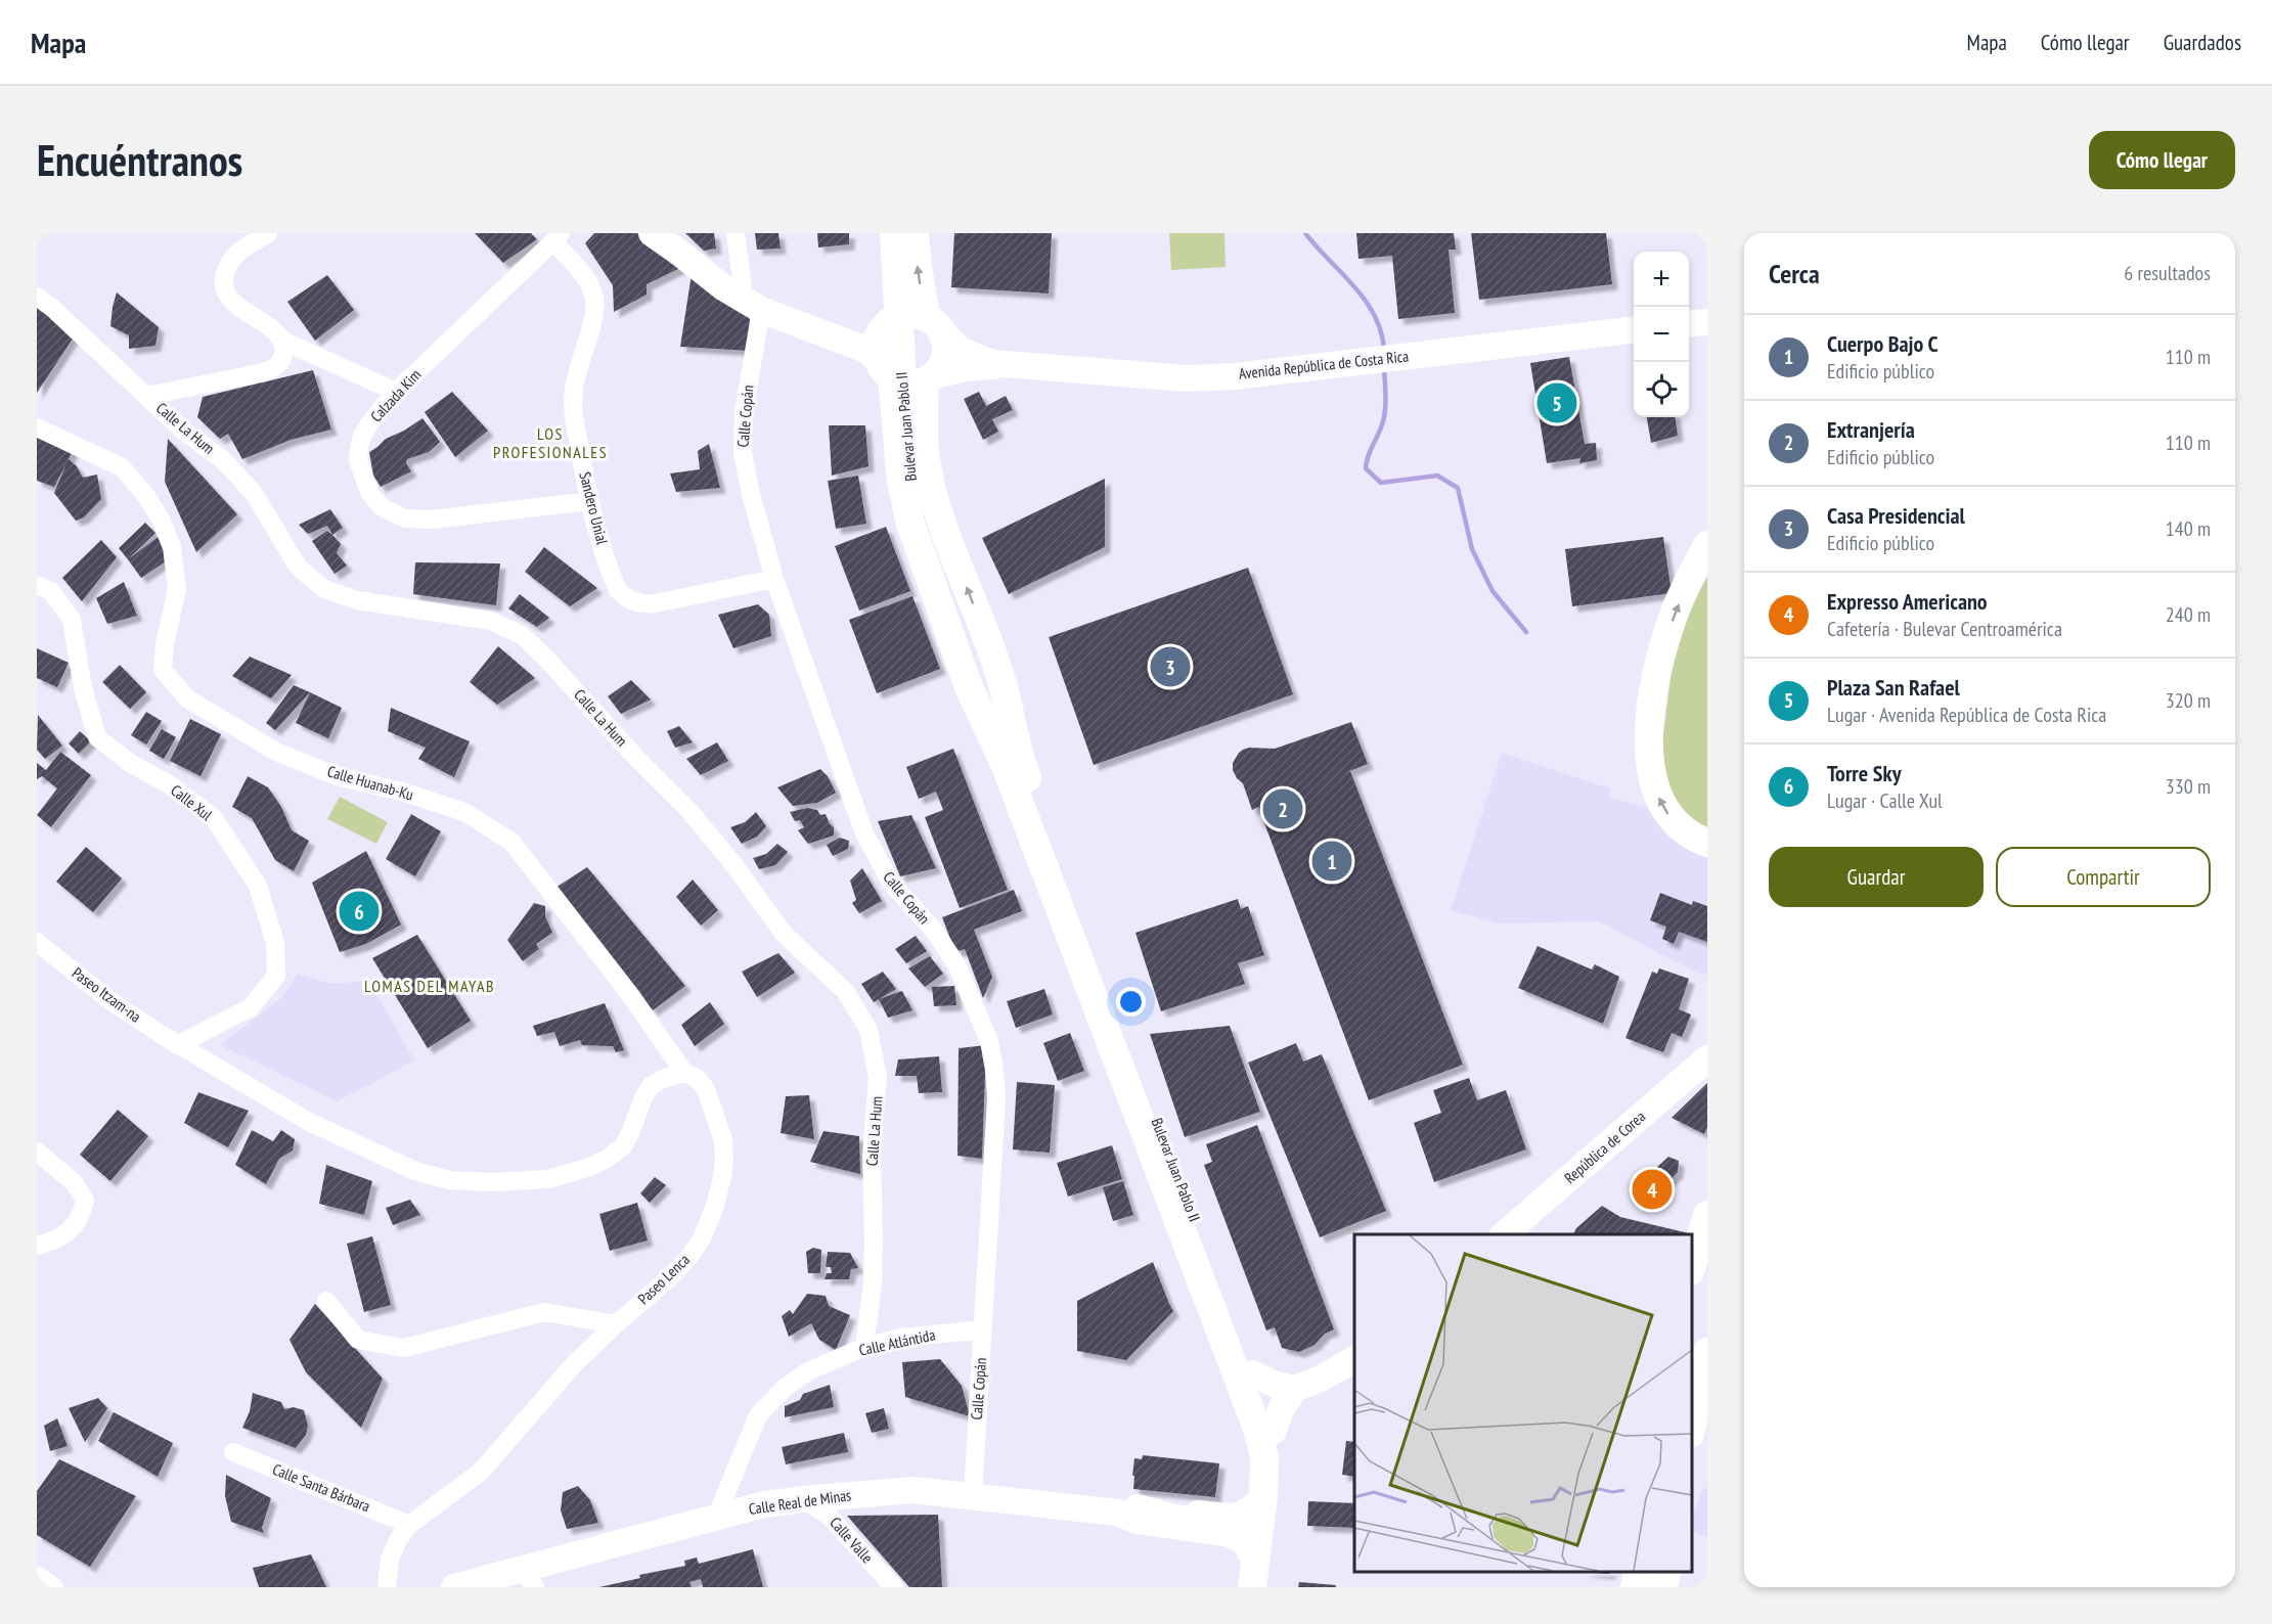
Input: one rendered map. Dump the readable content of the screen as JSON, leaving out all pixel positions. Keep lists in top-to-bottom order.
{
  "streets": {
    "main road": ["Bulevar Juan Pablo II"],
    "street": [
      "Avenida República de Costa Rica",
      "Calzada Kim",
      "Calle Copán",
      "Calle La Hum",
      "Sandero Unial",
      "Calle Huanab-Ku",
      "Calle Xul",
      "Paseo Itzam-na",
      "República de Corea",
      "Paseo Lenca",
      "Calle Atlántida",
      "Calle Santa Bárbara",
      "Calle Real de Minas",
      "Calle Valle"
    ]
  },
  "crossings": [
    ["Avenida República de Costa Rica", "Bulevar Juan Pablo II"],
    ["Calzada Kim", "Sandero Unial"],
    ["Calle Copán", "Sandero Unial"],
    ["Calle Copán", "Calle Atlántida"],
    ["Calle Copán", "Calle Real de Minas"],
    ["Bulevar Juan Pablo II", "Calle Real de Minas"],
    ["Calle La Hum", "Calle Atlántida"],
    ["Calle Huanab-Ku", "Paseo Lenca"],
    ["Calle Xul", "Paseo Itzam-na"],
    ["Paseo Lenca", "Calle Santa Bárbara"],
    ["Calle Atlántida", "Calle Real de Minas"],
    ["Calle Real de Minas", "Calle Valle"]
  ],
  "districts": ["LOS PROFESIONALES", "LOMAS DEL MAYAB"],
  "page": {
    "header": "Mapa",
    "nav": ["Mapa", "Cómo llegar", "Guardados"],
    "buttons": [
      "Cómo llegar",
      ["Guardar", "Compartir"]
    ],
    "title": "Encuéntranos",
    "heading": ["Cerca", "6 resultados"],
    "map_buttons": ["+", "−"],
    "list": [
      {
        "mark": "1",
        "name": "Cuerpo Bajo C",
        "note": "Edificio público",
        "value": "110 m"
      },
      {
        "mark": "2",
        "name": "Extranjería",
        "note": "Edificio público",
        "value": "110 m"
      },
      {
        "mark": "3",
        "name": "Casa Presidencial",
        "note": "Edificio público",
        "value": "140 m"
      },
      {
        "mark": "4",
        "name": "Expresso Americano",
        "note": "Cafetería · Bulevar Centroamérica",
        "value": "240 m"
      },
      {
        "mark": "5",
        "name": "Plaza San Rafael",
        "note": "Lugar · Avenida República de Costa Rica",
        "value": "320 m"
      },
      {
        "mark": "6",
        "name": "Torre Sky",
        "note": "Lugar · Calle Xul",
        "value": "330 m"
      }
    ],
    "pins": [
      "5",
      "3",
      "2",
      "1",
      "6",
      "4"
    ]
  }
}
